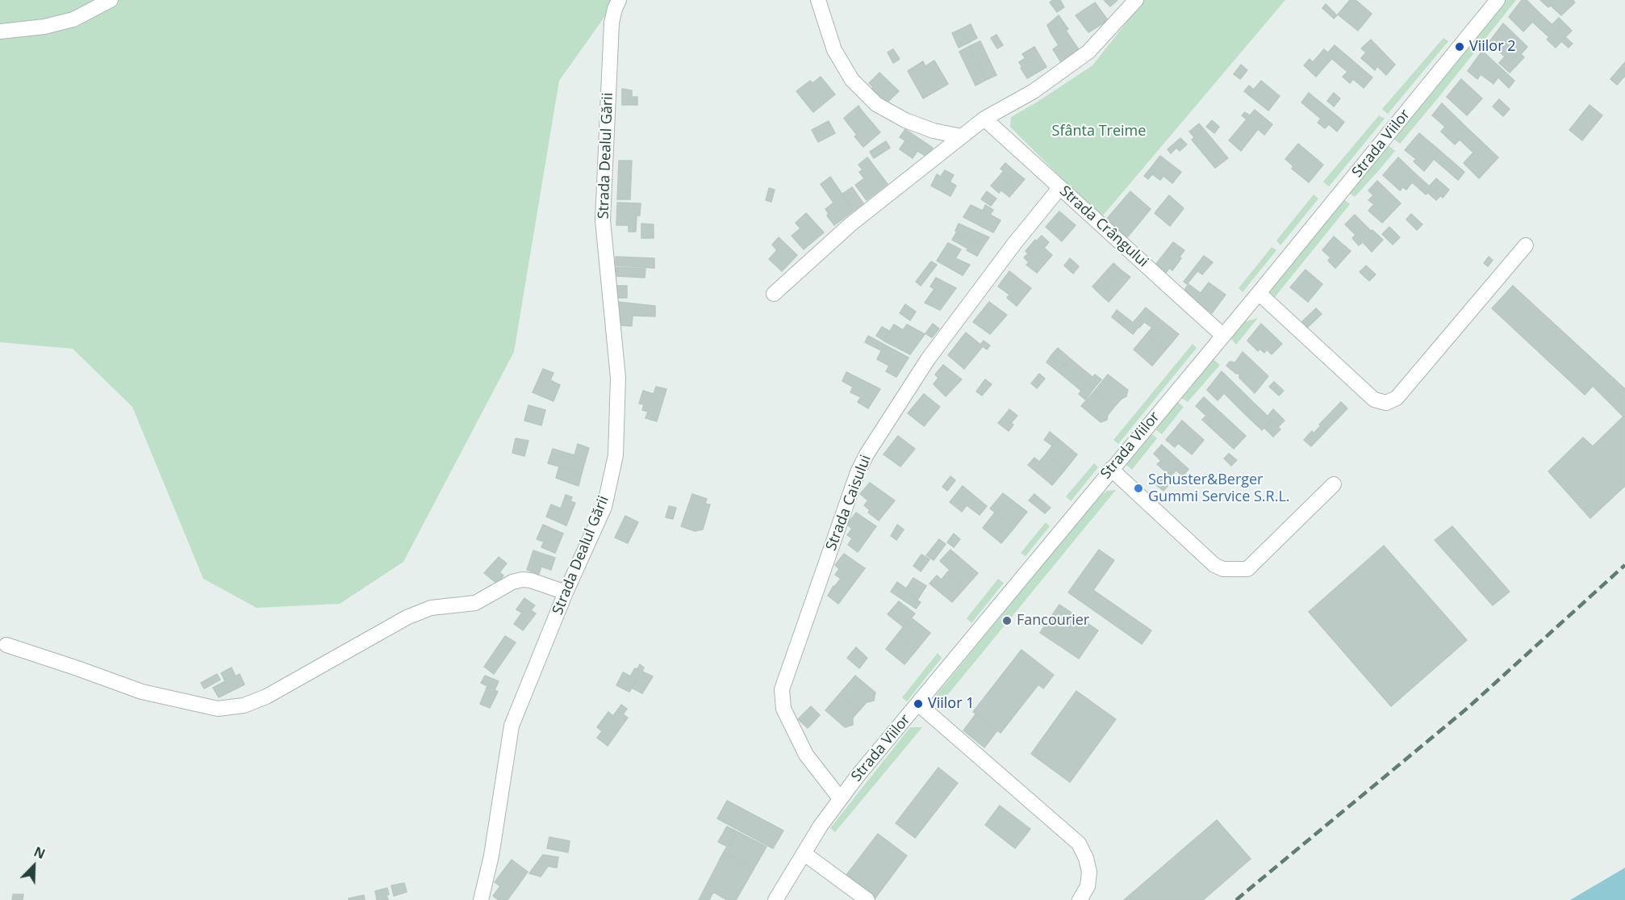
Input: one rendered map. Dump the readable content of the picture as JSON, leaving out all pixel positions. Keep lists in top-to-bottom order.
{
  "streets": {
    "street": [
      "Strada Viilor",
      "Strada Dealul Gării",
      "Strada Crângului",
      "Strada Caisului"
    ]
  },
  "crossings": [
    ["Strada Viilor", "Strada Crângului"],
    ["Strada Viilor", "Strada Caisului"],
    ["Strada Crângului", "Strada Caisului"]
  ],
  "parks": ["Sfânta Treime"],
  "places": [
    "Viilor 2",
    "Schuster&Berger Gummi Service S.R.L.",
    "Fancourier",
    "Viilor 1"
  ],
  "north": "top right"
}
